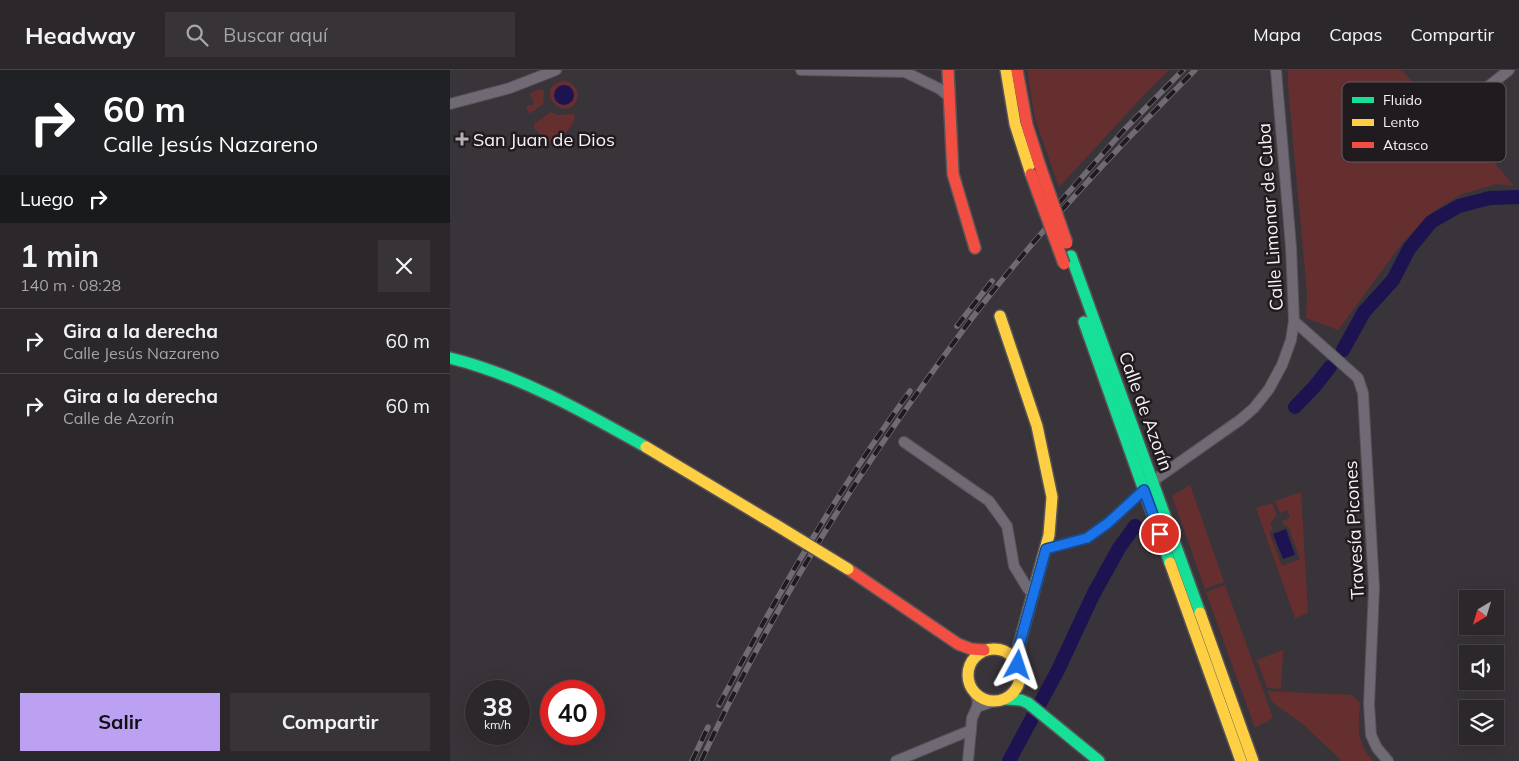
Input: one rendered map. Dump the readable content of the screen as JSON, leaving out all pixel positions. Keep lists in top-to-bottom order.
{
  "streets": {
    "main road": ["Calle de Azorín"],
    "street": ["Calle Limonar de Cuba", "Travesía Picones"]
  },
  "crossings": [
    ["Calle Limonar de Cuba", "Calle de Azorín"],
    ["Calle Limonar de Cuba", "Travesía Picones"]
  ],
  "places": {
    "health": ["San Juan de Dios"]
  },
  "legend": ["Fluido", "Lento", "Atasco"],
  "north": "bottom left",
  "page": {
    "header": "Headway",
    "search": "Buscar aquí",
    "nav": ["Mapa", "Capas", "Compartir"],
    "turn": ["60 m", "Calle Jesús Nazareno"],
    "then": "Luego",
    "heading": ["1 min", "140 m · 08:28"],
    "list": [
      {
        "name": "Gira a la derecha",
        "note": "Calle Jesús Nazareno",
        "value": "60 m"
      },
      {
        "name": "Gira a la derecha",
        "note": "Calle de Azorín",
        "value": "60 m"
      }
    ],
    "speed": "38 km/h",
    "limit": "40",
    "buttons": ["Salir", "Compartir"]
  }
}
